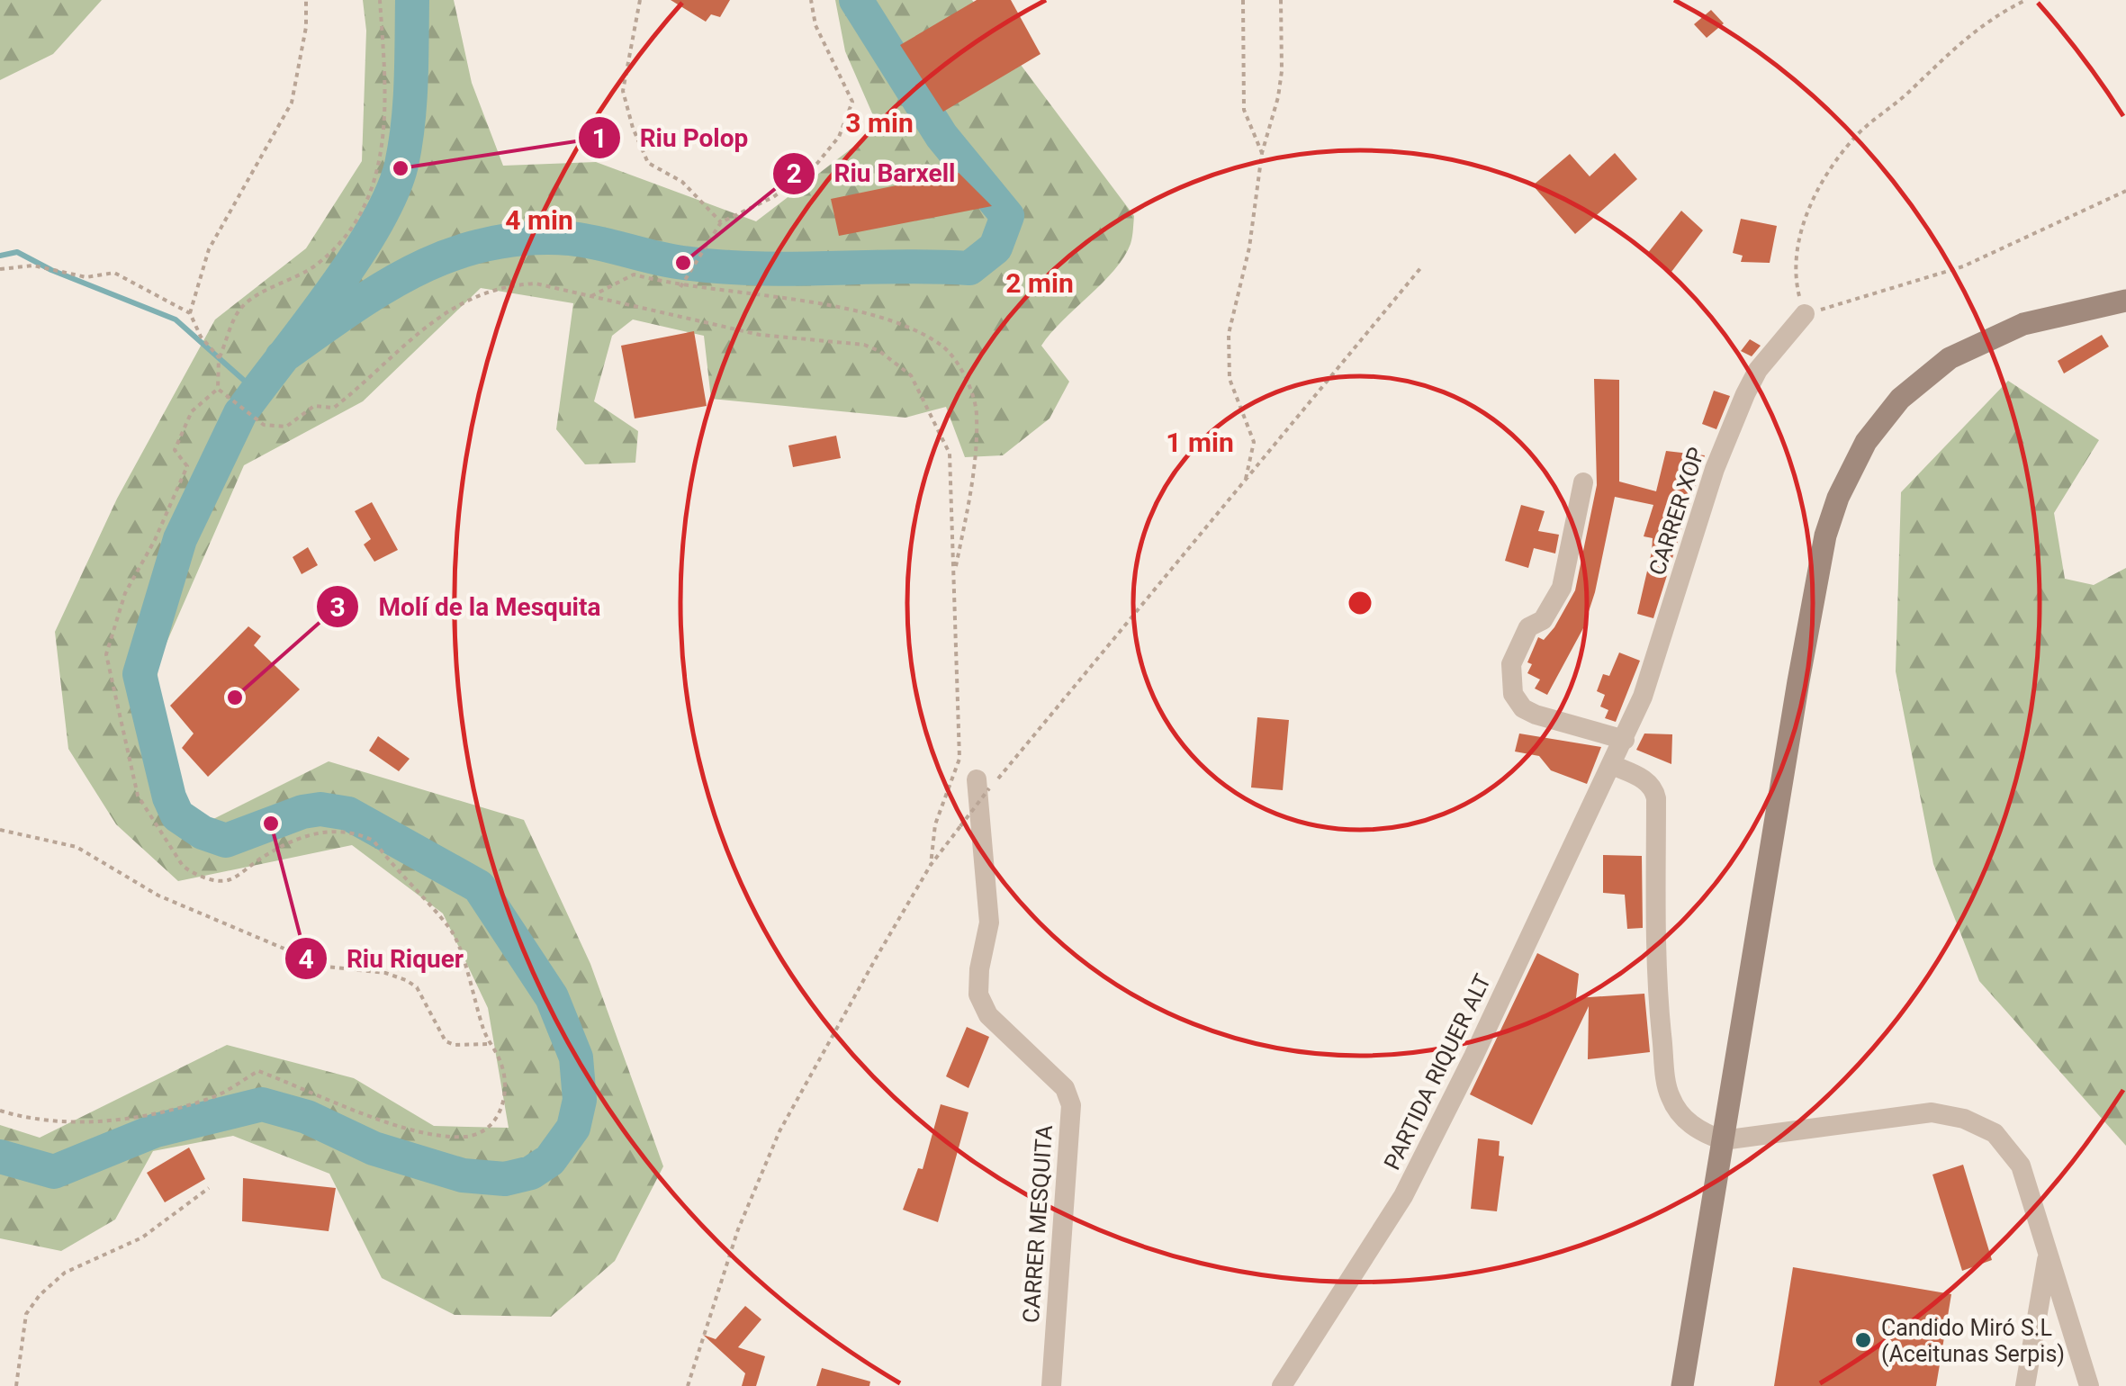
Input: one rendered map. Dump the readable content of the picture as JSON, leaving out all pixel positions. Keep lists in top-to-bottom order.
{
  "streets": {
    "street": ["CARRER XOP", "PARTIDA RIQUER ALT", "CARRER MESQUITA"]
  },
  "crossings": [
    ["CARRER XOP", "PARTIDA RIQUER ALT"]
  ],
  "places": [
    "Riu Polop",
    "Riu Barxell",
    "Molí de la Mesquita",
    "Riu Riquer",
    "Candido Miró S.L (Aceitunas Serpis)"
  ],
  "rings": [
    "3 min",
    "4 min",
    "2 min",
    "1 min"
  ]
}
